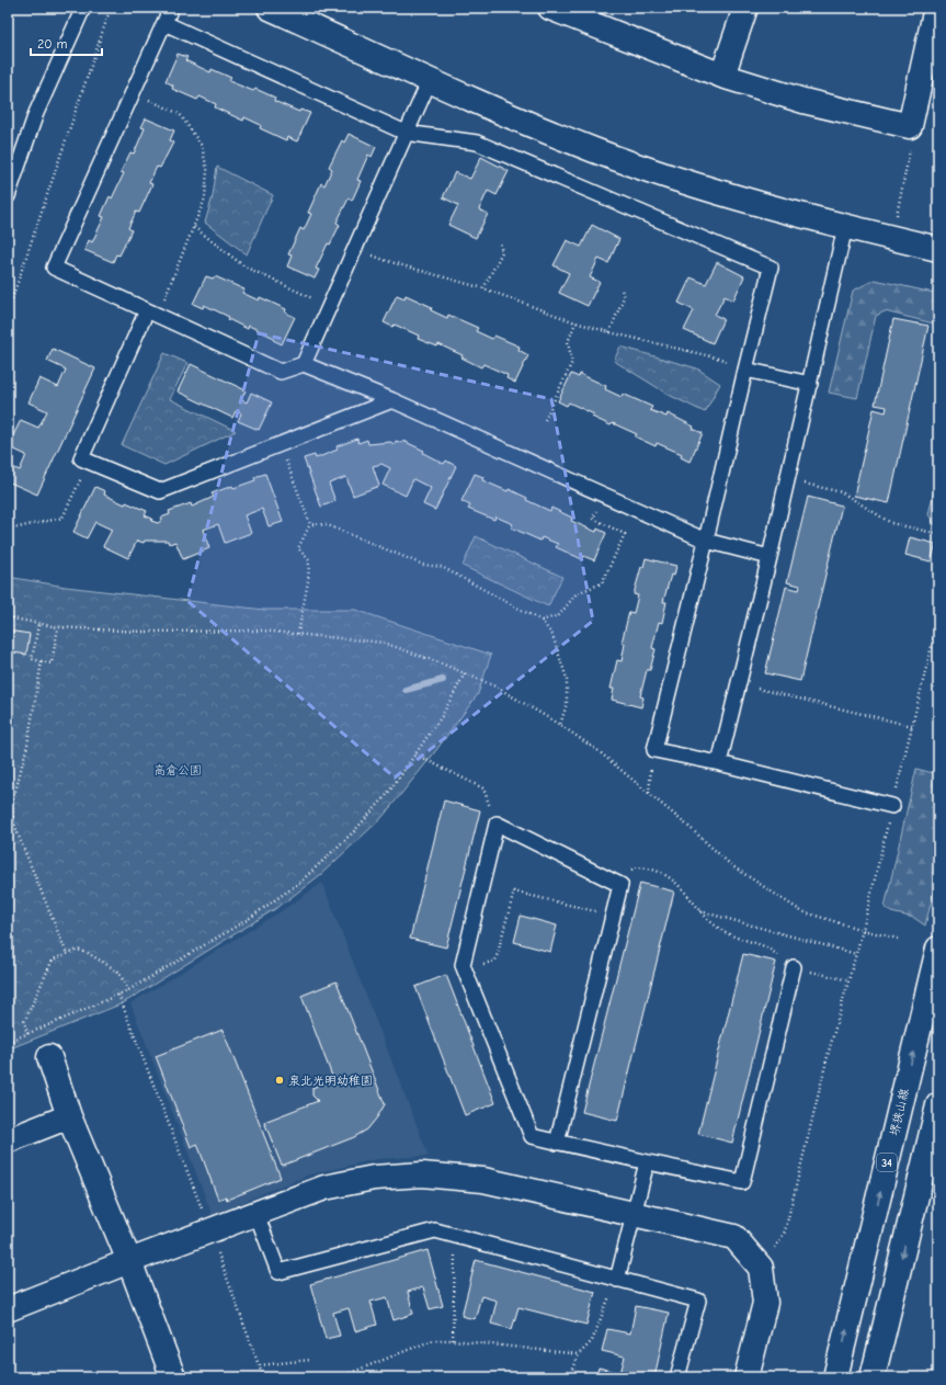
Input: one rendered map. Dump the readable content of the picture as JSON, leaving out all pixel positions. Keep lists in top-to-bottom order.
{
  "streets": {
    "street": ["堺狭山線", "34"]
  },
  "parks": ["高倉公園"],
  "places": ["泉北光明幼稚園"],
  "scale_bar": "20 m"
}
